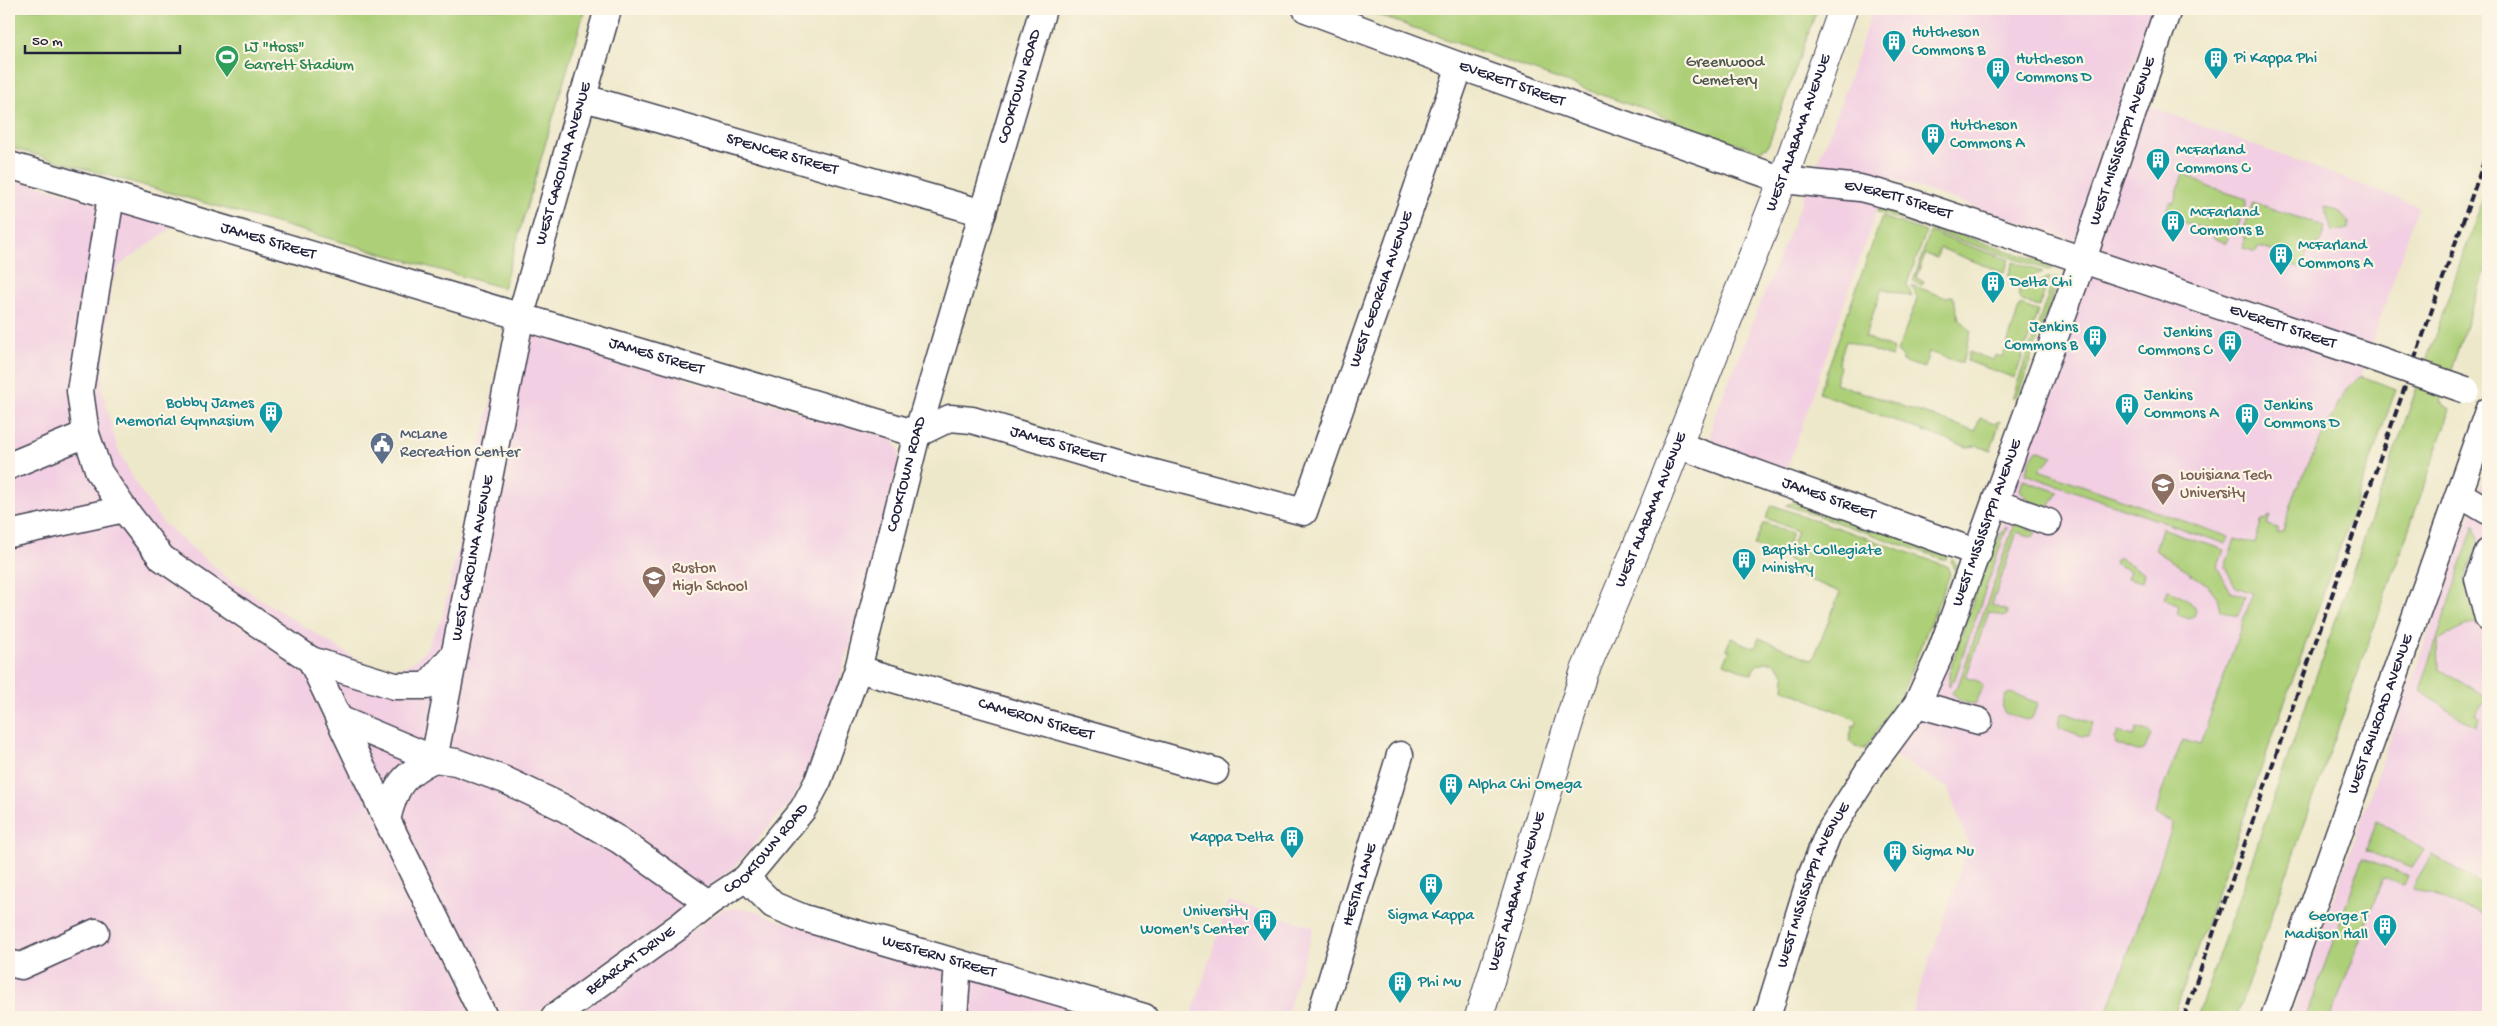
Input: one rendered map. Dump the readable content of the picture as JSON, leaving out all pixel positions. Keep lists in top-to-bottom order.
{
  "streets": {
    "main road": ["WEST ALABAMA AVENUE"],
    "street": [
      "EVERETT STREET",
      "COOKTOWN ROAD",
      "WEST MISSISSIPPI AVENUE",
      "SPENCER STREET",
      "WEST CAROLINA AVENUE",
      "JAMES STREET",
      "WEST GEORGIA AVENUE",
      "WEST RAILROAD AVENUE",
      "CAMERON STREET",
      "HESTIA LANE",
      "WESTERN STREET",
      "BEARCAT DRIVE"
    ]
  },
  "crossings": [
    ["EVERETT STREET", "WEST ALABAMA AVENUE"],
    ["EVERETT STREET", "WEST MISSISSIPPI AVENUE"],
    ["EVERETT STREET", "WEST GEORGIA AVENUE"],
    ["COOKTOWN ROAD", "SPENCER STREET"],
    ["COOKTOWN ROAD", "JAMES STREET"],
    ["COOKTOWN ROAD", "CAMERON STREET"],
    ["COOKTOWN ROAD", "WESTERN STREET"],
    ["COOKTOWN ROAD", "BEARCAT DRIVE"],
    ["WEST ALABAMA AVENUE", "JAMES STREET"],
    ["WEST MISSISSIPPI AVENUE", "JAMES STREET"],
    ["SPENCER STREET", "WEST CAROLINA AVENUE"],
    ["WEST CAROLINA AVENUE", "JAMES STREET"],
    ["JAMES STREET", "WEST GEORGIA AVENUE"]
  ],
  "parks": ["Greenwood Cemetery"],
  "places": {
    "building": [
      "Hutcheson Commons B",
      "Pi Kappa Phi",
      "Hutcheson Commons D",
      "Hutcheson Commons A",
      "McFarland Commons C",
      "McFarland Commons B",
      "McFarland Commons A",
      "Delta Chi",
      "Jenkins Commons B",
      "Jenkins Commons C",
      "Jenkins Commons A",
      "Bobby James Memorial Gymnasium",
      "Jenkins Commons D",
      "Baptist Collegiate Ministry",
      "Alpha Chi Omega",
      "Kappa Delta",
      "Sigma Nu",
      "Sigma Kappa",
      "University Women's Center",
      "George T Madison Hall",
      "Phi Mu"
    ],
    "sports": ["LJ \"Hoss\" Garrett Stadium"],
    "public building": ["McLane Recreation Center"],
    "school or university": ["Louisiana Tech University", "Ruston High School"]
  },
  "scale_bar": "50 m"
}
